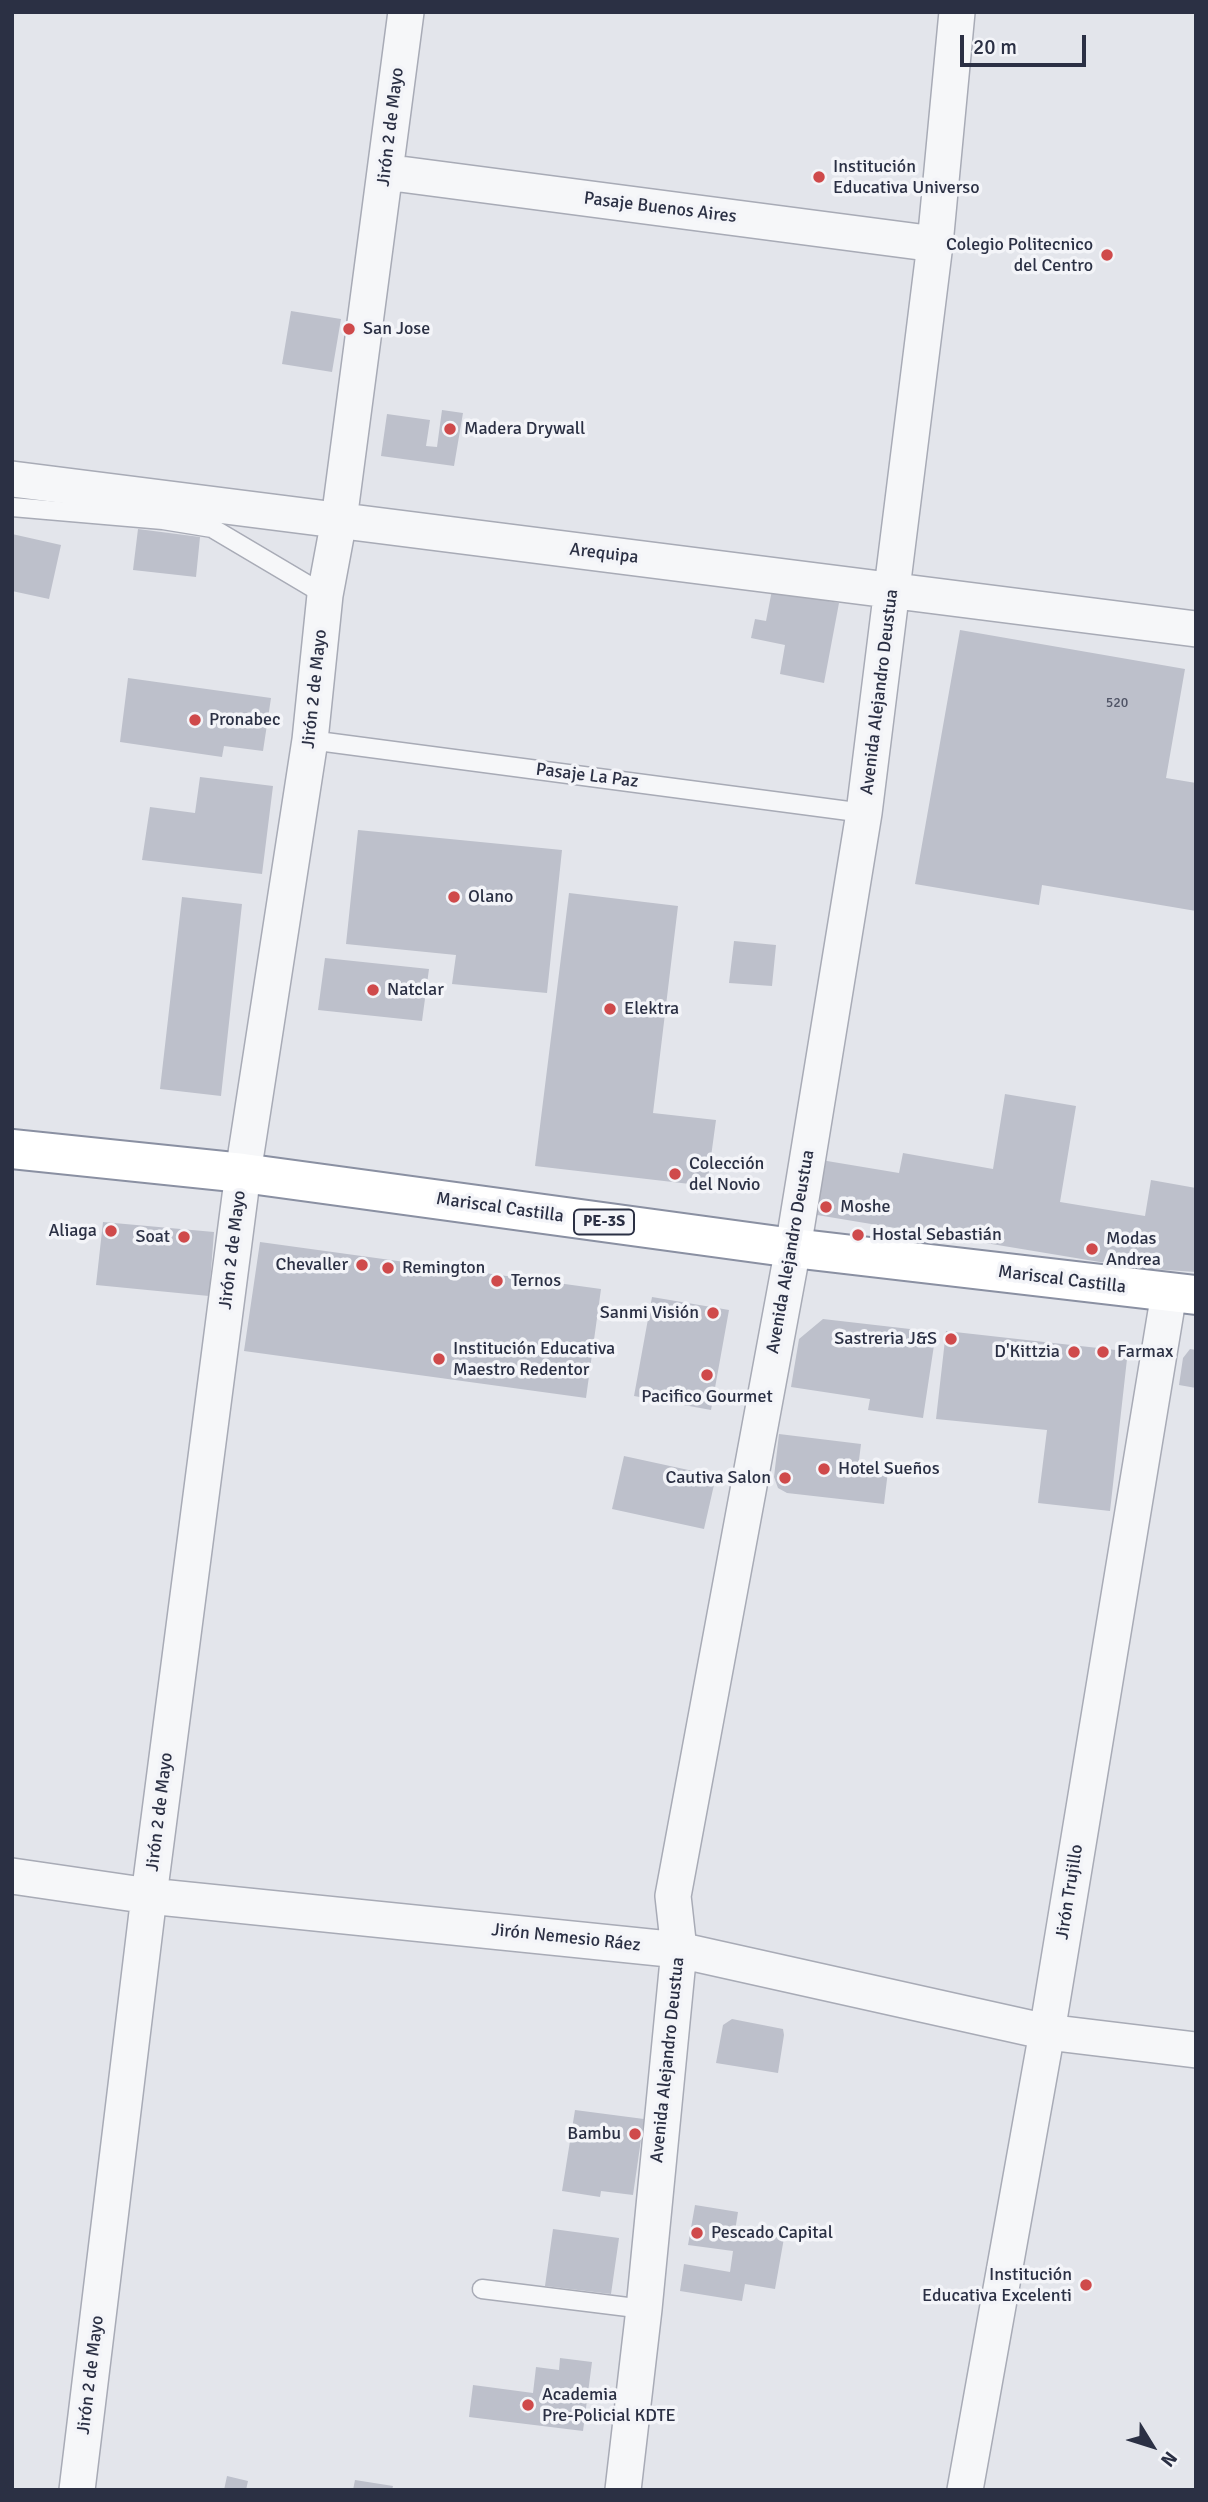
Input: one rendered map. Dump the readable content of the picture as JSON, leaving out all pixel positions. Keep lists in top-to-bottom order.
{
  "streets": {
    "highway": ["Mariscal Castilla", "PE-3S"],
    "street": [
      "Jirón 2 de Mayo",
      "Pasaje Buenos Aires",
      "Arequipa",
      "Avenida Alejandro Deustua",
      "Jirón Trujillo",
      "Jirón Nemesio Ráez"
    ],
    "lane": ["Pasaje La Paz"]
  },
  "crossings": [
    ["Jirón 2 de Mayo", "Pasaje Buenos Aires"],
    ["Jirón 2 de Mayo", "Arequipa"],
    ["Jirón 2 de Mayo", "Pasaje La Paz"],
    ["Jirón 2 de Mayo", "Mariscal Castilla"],
    ["Jirón 2 de Mayo", "Jirón Nemesio Ráez"],
    ["Pasaje Buenos Aires", "Avenida Alejandro Deustua"],
    ["Arequipa", "Avenida Alejandro Deustua"],
    ["Avenida Alejandro Deustua", "Pasaje La Paz"],
    ["Avenida Alejandro Deustua", "Mariscal Castilla"],
    ["Avenida Alejandro Deustua", "Jirón Nemesio Ráez"],
    ["Mariscal Castilla", "Jirón Trujillo"],
    ["Jirón Trujillo", "Jirón Nemesio Ráez"]
  ],
  "places": [
    "Institución Educativa Universo",
    "Colegio Politecnico del Centro",
    "San Jose",
    "Madera Drywall",
    "Pronabec",
    "Olano",
    "Natclar",
    "Elektra",
    "Colección del Novio",
    "Moshe",
    "Aliaga",
    "Hostal Sebastián",
    "Soat",
    "Modas Andrea",
    "Chevaller",
    "Remington",
    "Ternos",
    "Sanmi Visión",
    "Sastreria J&S",
    "D'Kittzia",
    "Farmax",
    "Institución Educativa Maestro Redentor",
    "Pacifico Gourmet",
    "Hotel Sueños",
    "Cautiva Salon",
    "Bambu",
    "Pescado Capital",
    "Institución Educativa Excelenti",
    "Academia Pre-Policial KDTE"
  ],
  "house_numbers": ["520"],
  "scale_bar": "20 m",
  "north": "bottom right"
}
